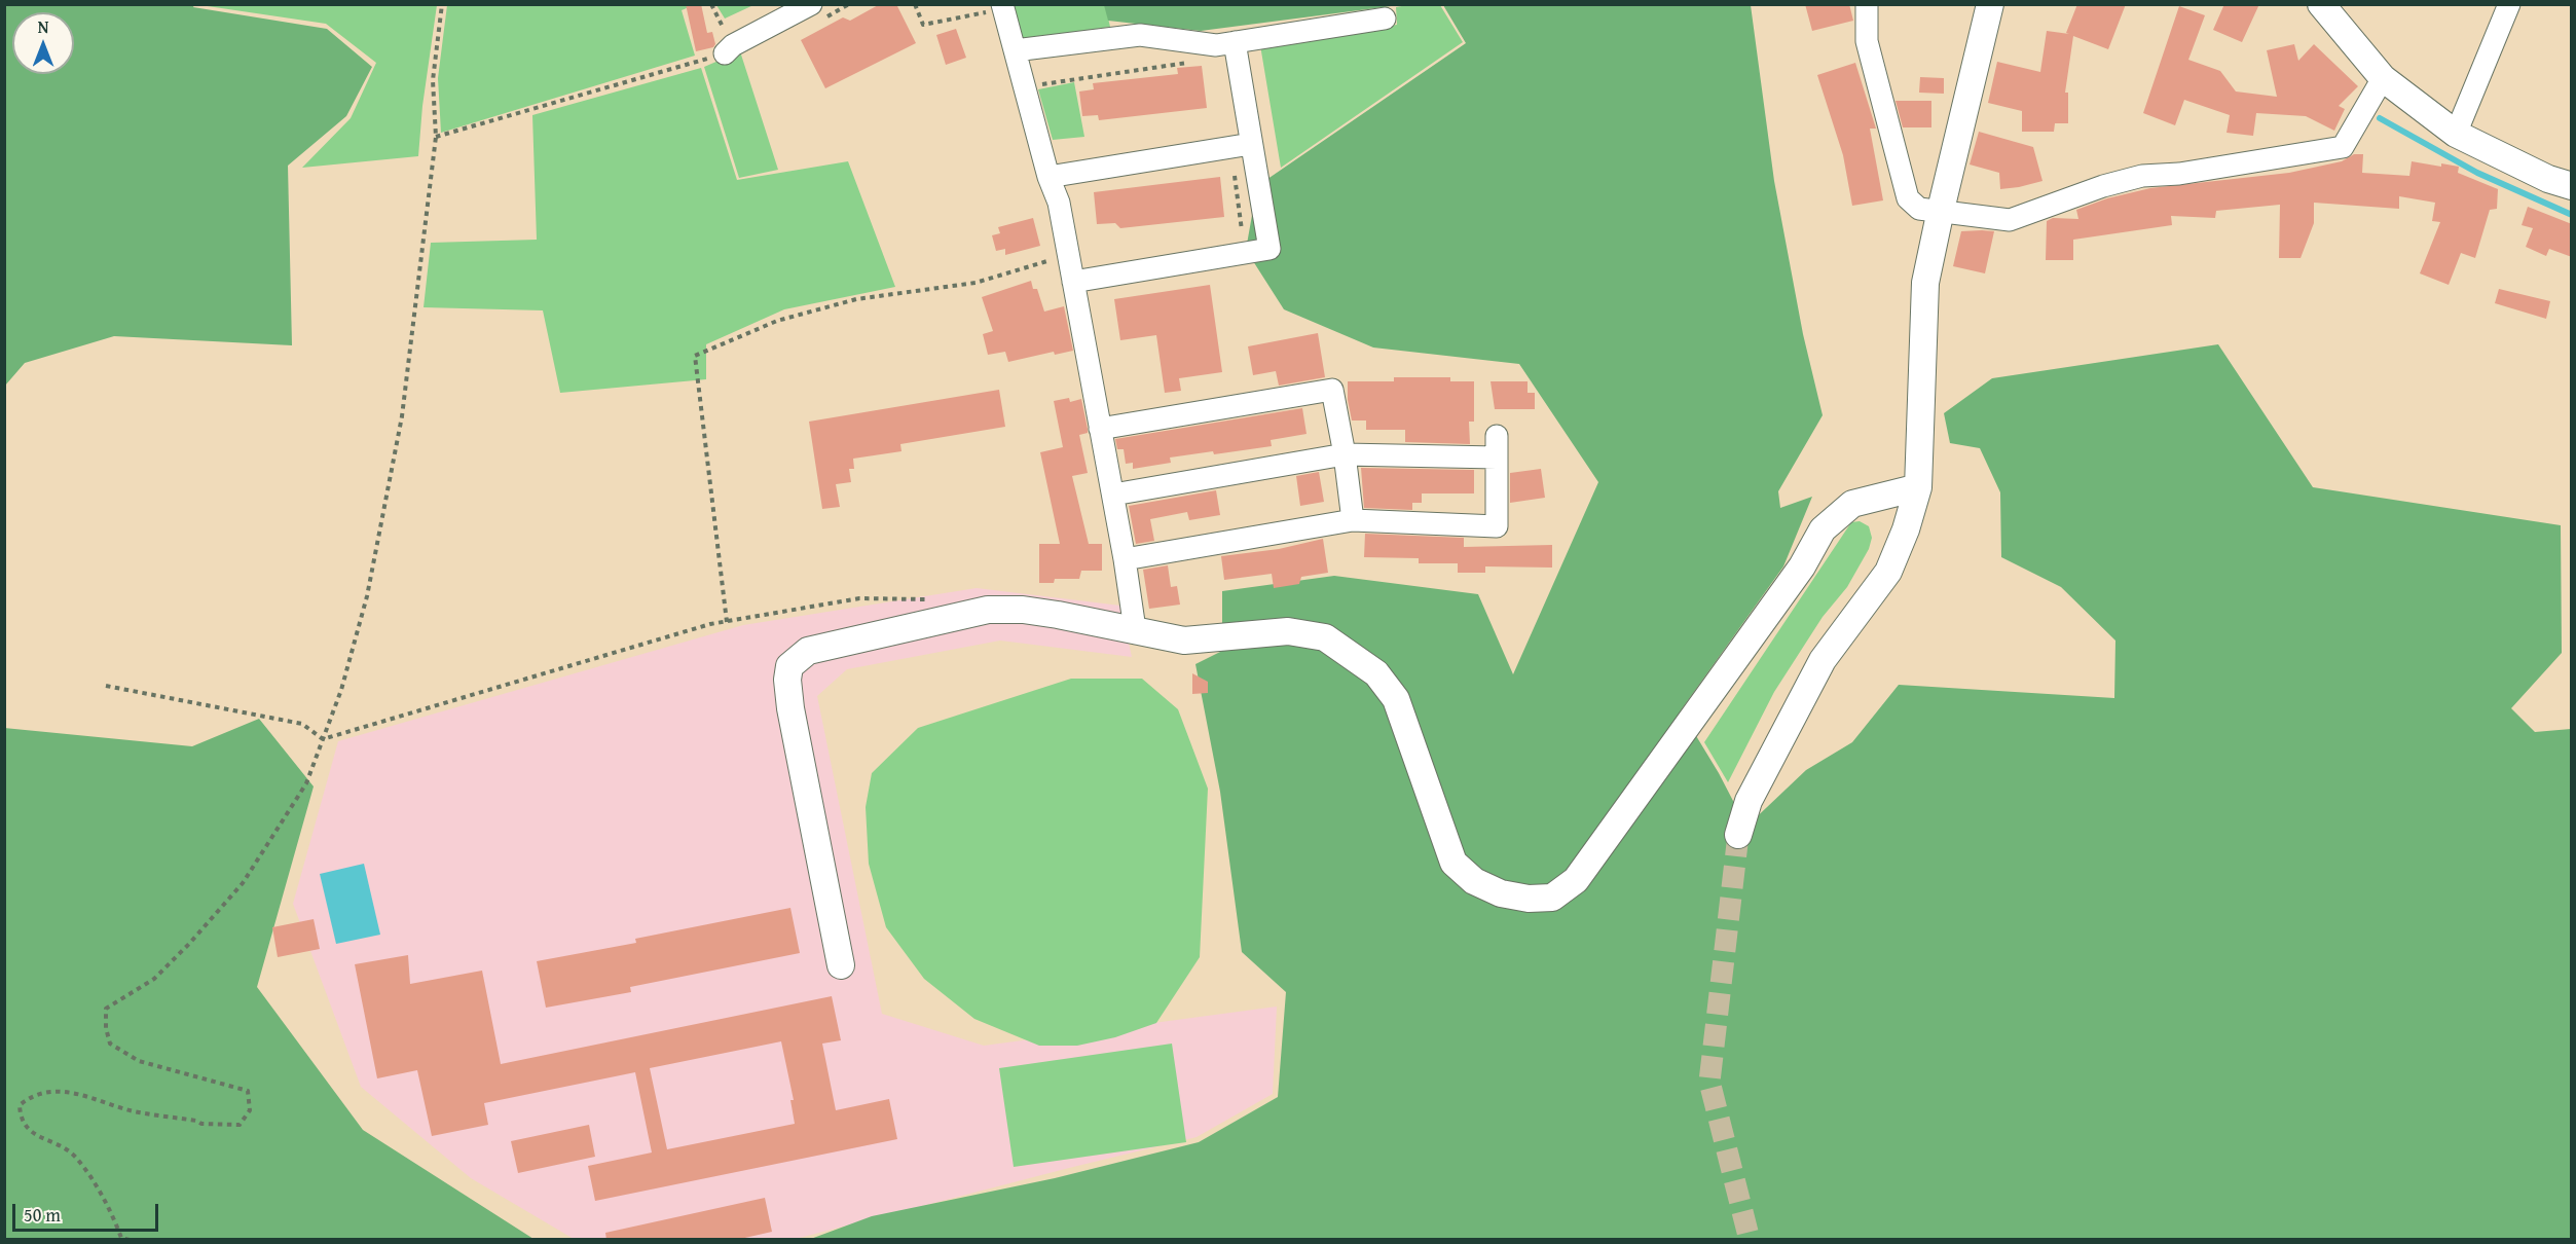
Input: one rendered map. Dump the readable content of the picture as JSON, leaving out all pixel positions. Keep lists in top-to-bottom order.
{
  "scale_bar": "50 m",
  "north": "top"
}
